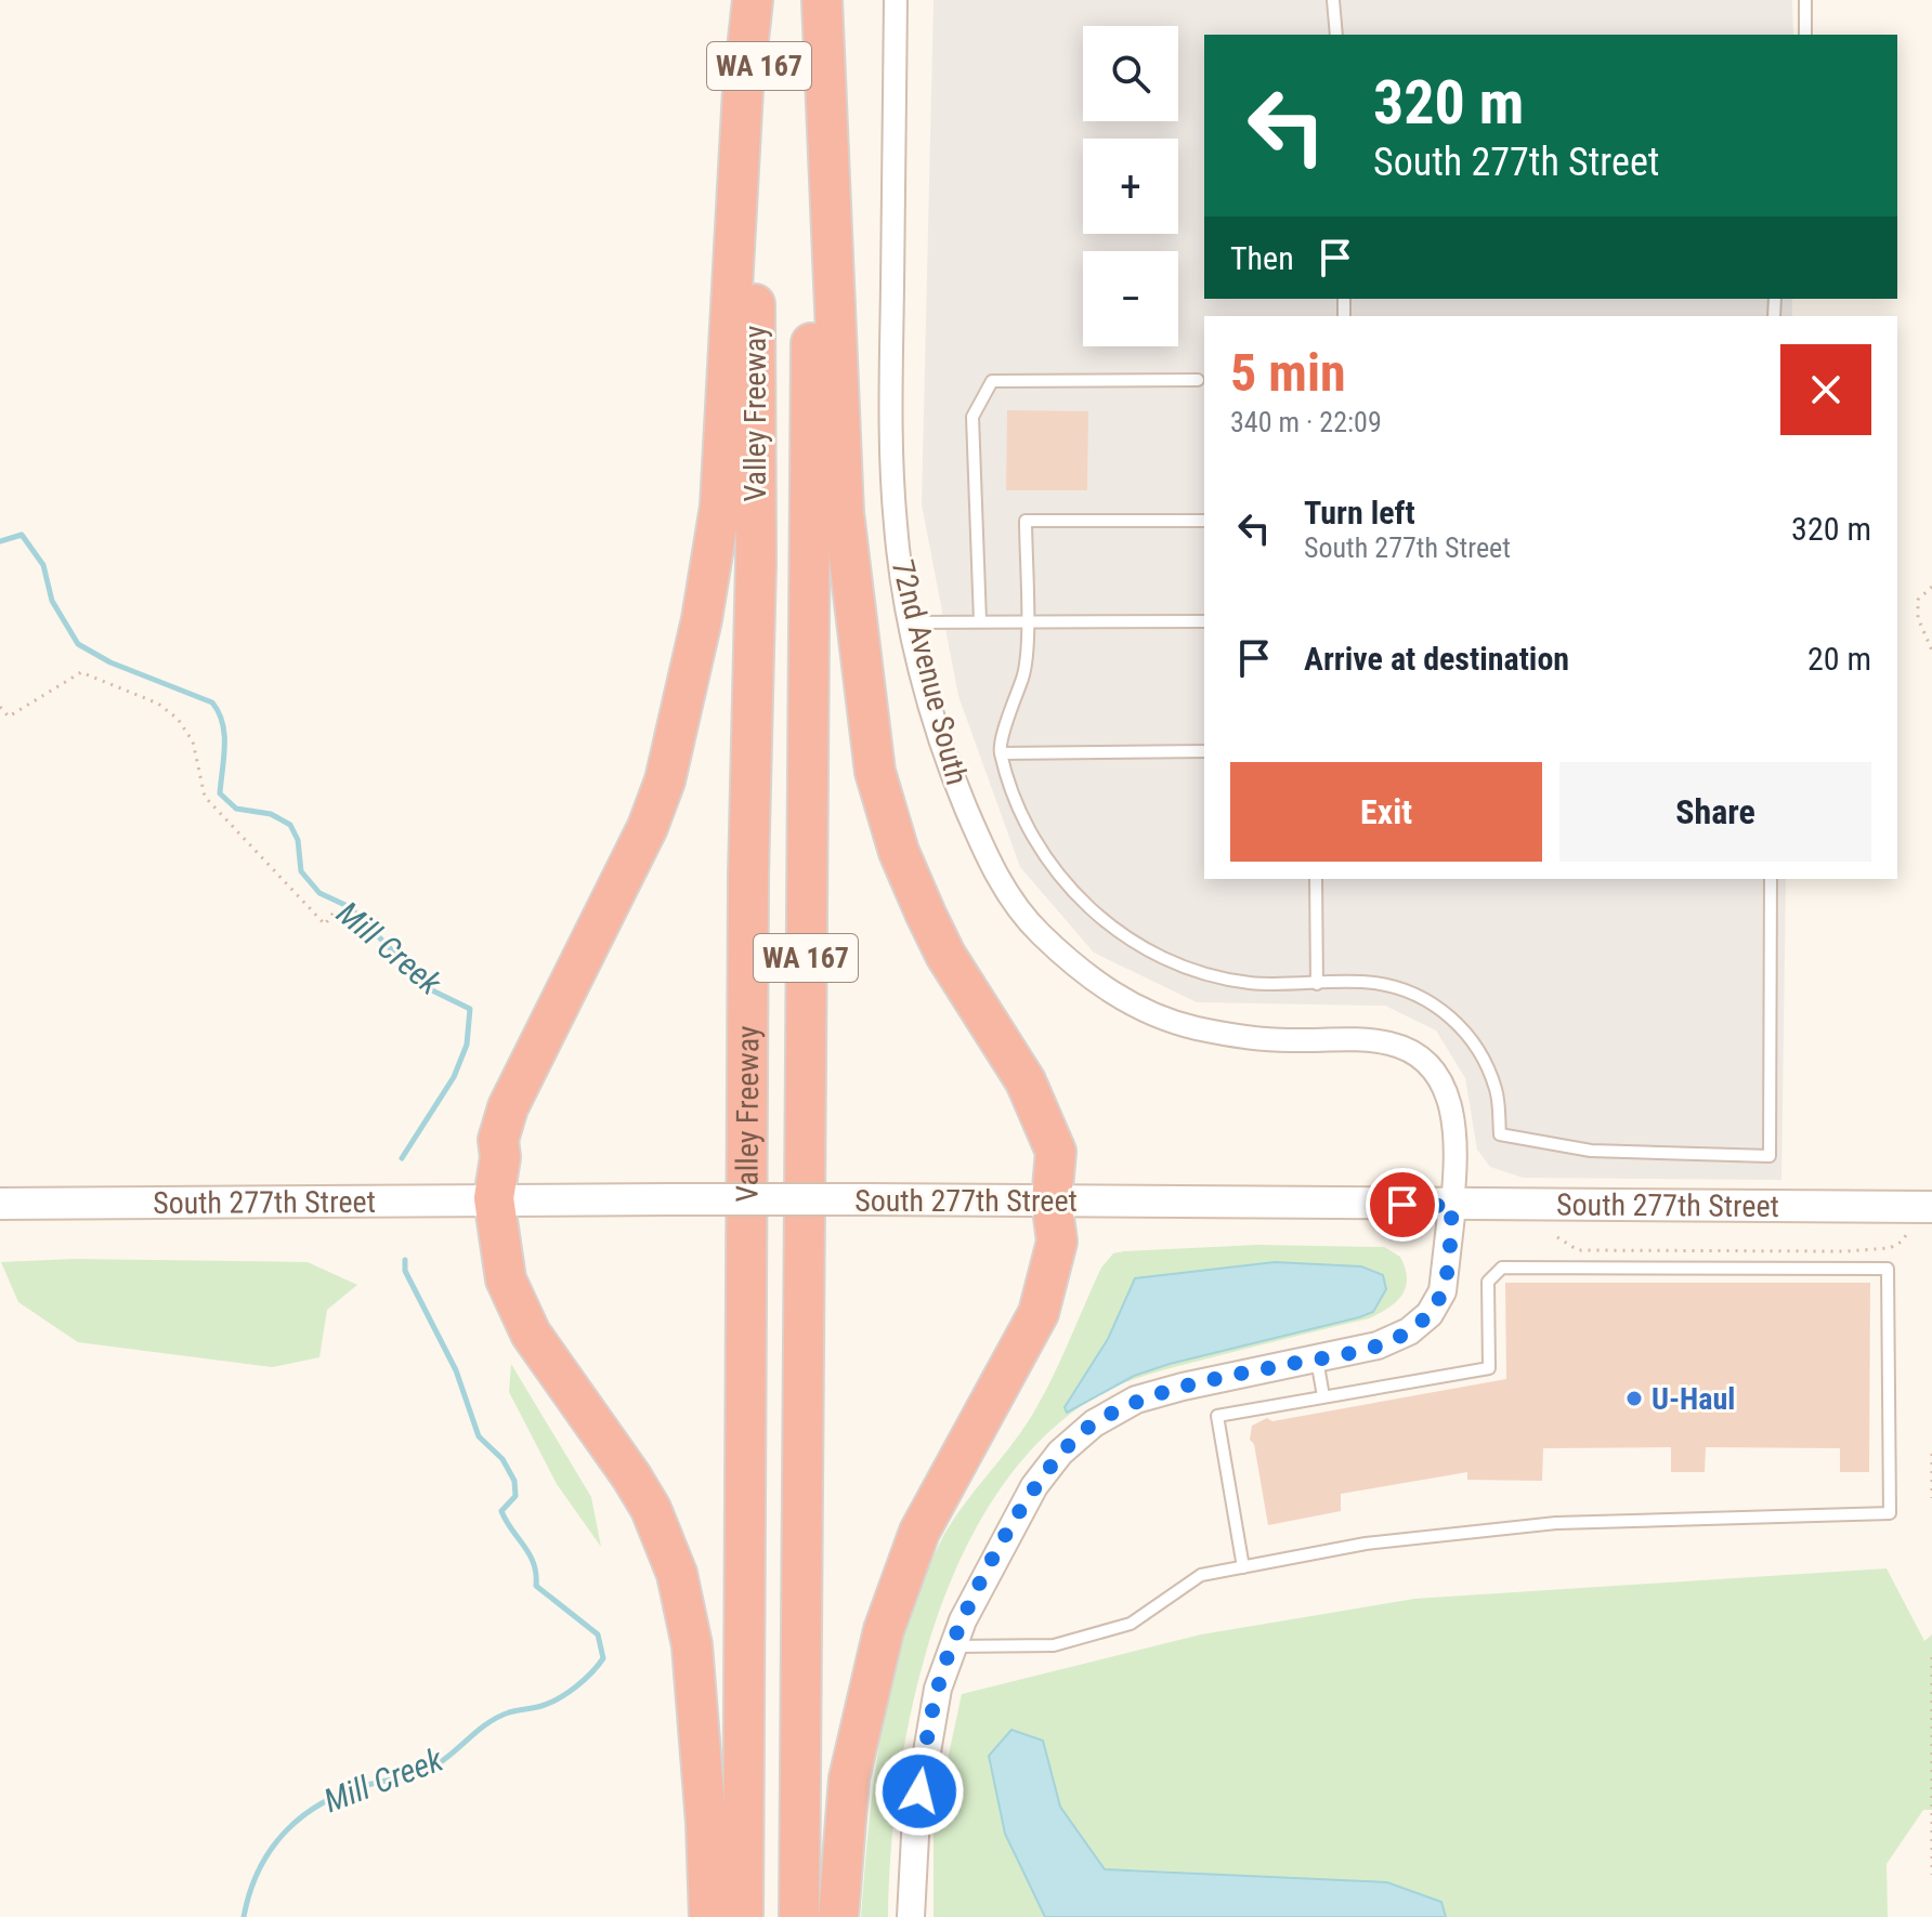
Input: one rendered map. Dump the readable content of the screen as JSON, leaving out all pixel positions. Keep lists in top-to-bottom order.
{
  "streets": {
    "highway": ["WA 167", "Valley Freeway"],
    "main road": ["South 277th Street"],
    "street": ["72nd Avenue South"]
  },
  "crossings": [
    ["72nd Avenue South", "South 277th Street"]
  ],
  "water": ["Mill Creek"],
  "places": ["U-Haul"],
  "page": {
    "map_buttons": ["+", "−"],
    "turn": ["320 m", "South 277th Street"],
    "then": "Then",
    "heading": ["5 min", "340 m · 22:09"],
    "list": [
      {
        "name": "Turn left",
        "note": "South 277th Street",
        "value": "320 m"
      },
      {
        "name": "Arrive at destination",
        "value": "20 m"
      }
    ],
    "buttons": ["Exit", "Share"]
  }
}
